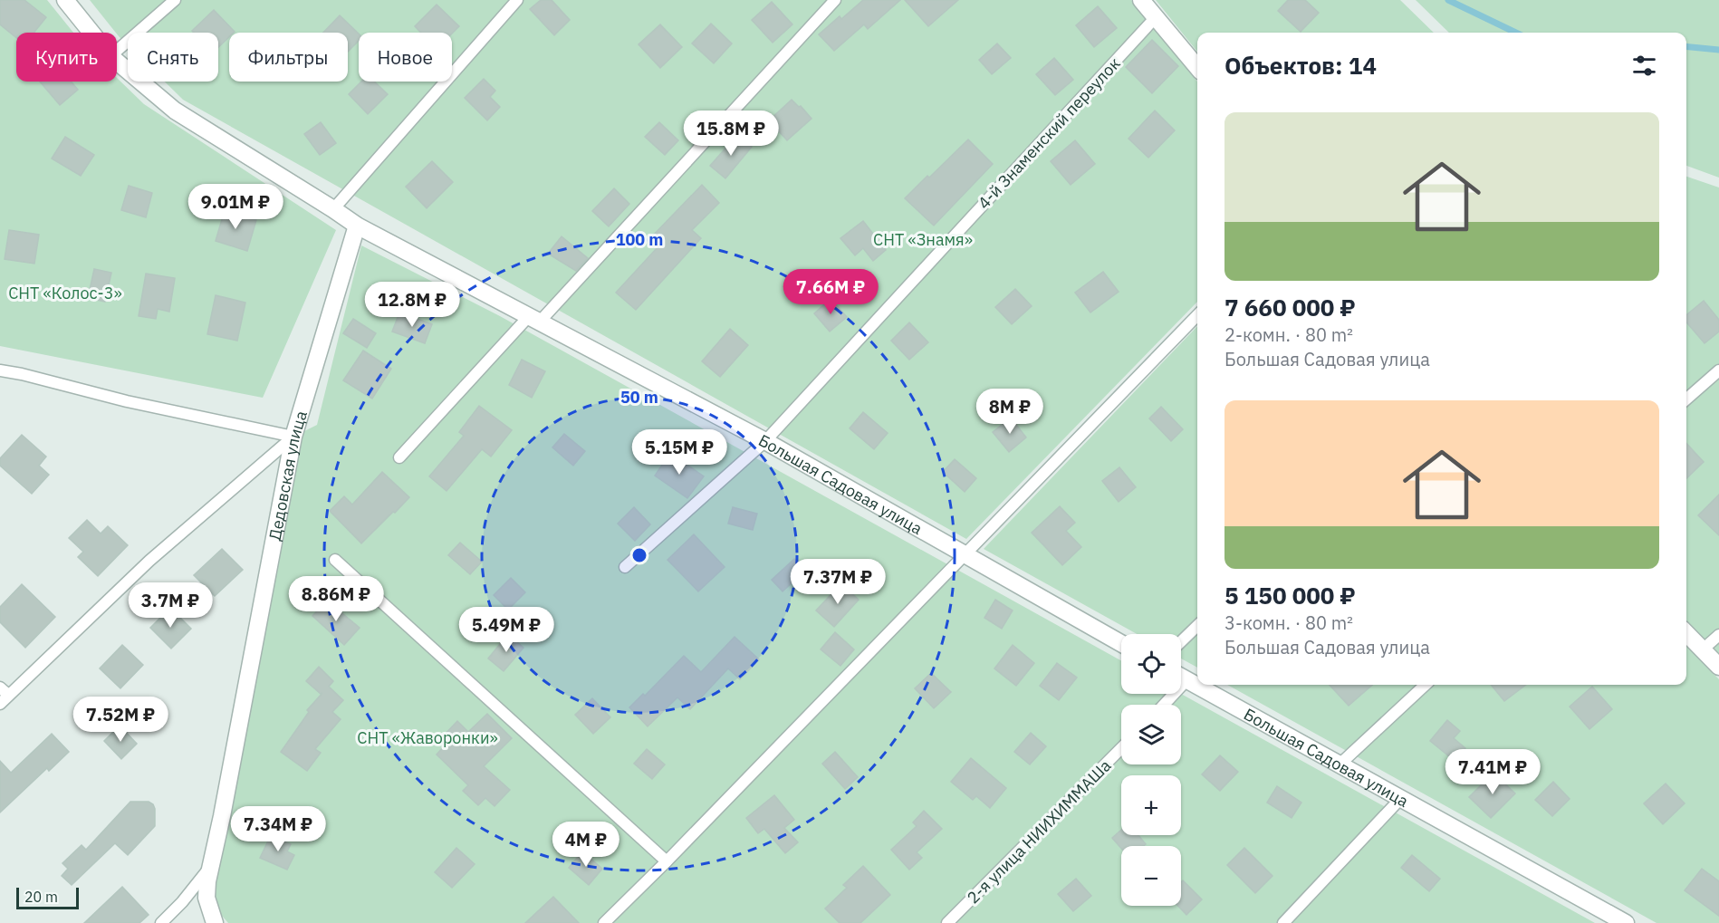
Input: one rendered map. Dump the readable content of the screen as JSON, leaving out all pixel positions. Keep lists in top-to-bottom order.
{
  "streets": {
    "street": ["Дедовская улица", "Большая Садовая улица"],
    "lane": ["4-й Знаменский переулок", "2-я улица НИИХИММАШа"]
  },
  "crossings": [
    ["4-й Знаменский переулок", "Большая Садовая улица"],
    ["Дедовская улица", "Большая Садовая улица"]
  ],
  "parks": ["СНТ «Знамя»", "СНТ «Колос-3»", "СНТ «Жаворонки»"],
  "scale_bar": "20 m",
  "page": {
    "chip": [
      "Купить",
      "Снять",
      "Фильтры",
      "Новое"
    ],
    "heading": "Объектов: 14",
    "list": [
      {
        "name": "7 660 000 ₽",
        "note": "2-комн. · 80 m² · Большая Садовая улица"
      },
      {
        "name": "5 150 000 ₽",
        "note": "3-комн. · 80 m² · Большая Садовая улица"
      }
    ],
    "price": [
      "15.8M ₽",
      "9.01M ₽",
      "7.66M ₽",
      "12.8M ₽",
      "8M ₽",
      "5.15M ₽",
      "7.37M ₽",
      "8.86M ₽",
      "3.7M ₽",
      "5.49M ₽",
      "7.52M ₽",
      "7.41M ₽",
      "7.34M ₽",
      "4M ₽"
    ],
    "map_buttons": ["+", "−"],
    "scale": "20 m"
  },
  "rings": ["100 m", "50 m"]
}
